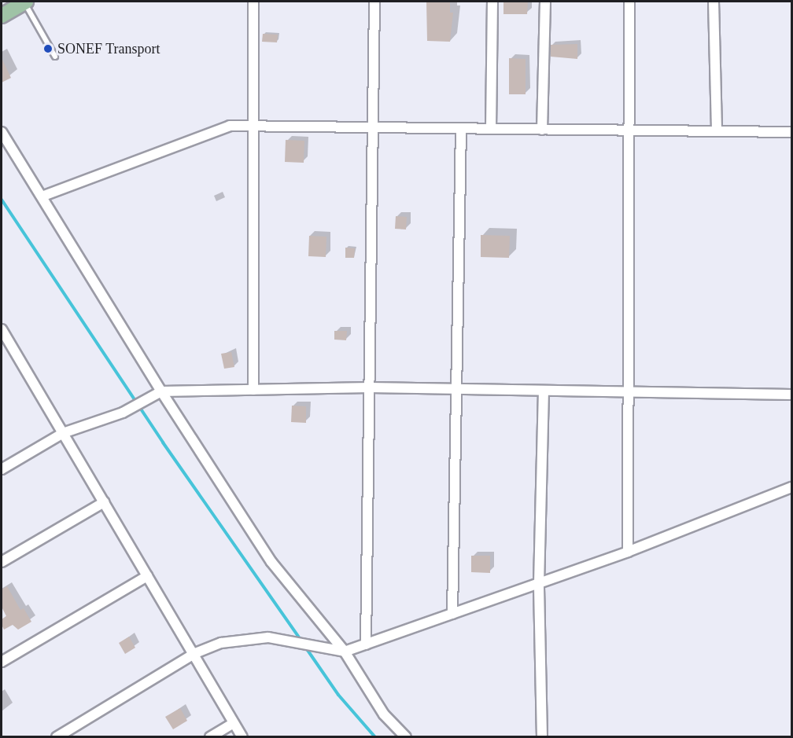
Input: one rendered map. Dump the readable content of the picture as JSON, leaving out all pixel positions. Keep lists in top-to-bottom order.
{
  "places": ["SONEF Transport"]
}
